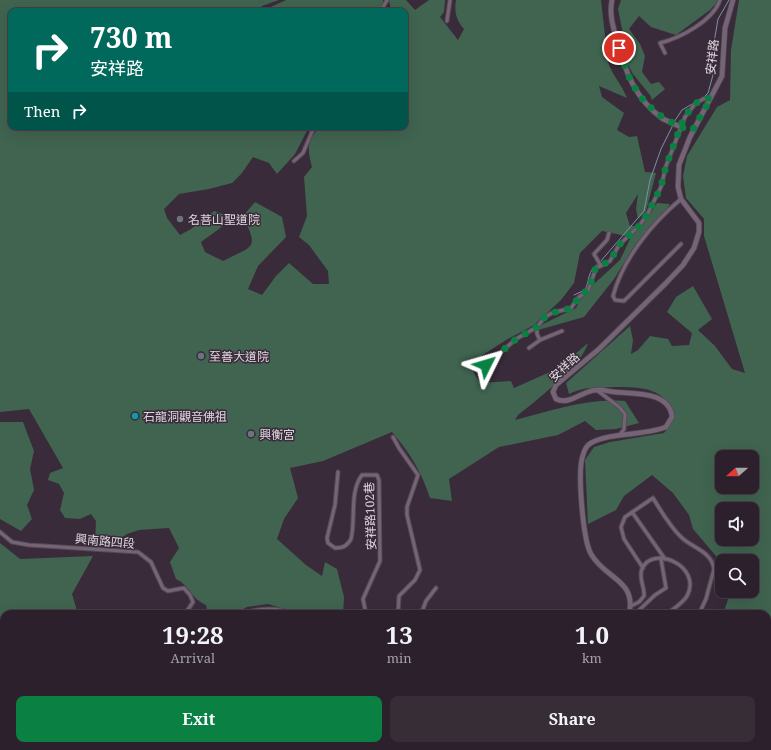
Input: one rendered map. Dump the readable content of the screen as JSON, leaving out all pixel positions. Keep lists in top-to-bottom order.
{
  "streets": {
    "street": ["安祥路", "安祥路102巷", "興南路四段"]
  },
  "places": [
    "名菩山聖道院",
    "至善大道院",
    "石龍洞觀音佛祖",
    "興衡宮"
  ],
  "north": "left",
  "page": {
    "turn": ["730 m", "安祥路"],
    "then": "Then",
    "eta": [
      "19:28",
      "Arrival",
      "13",
      "min",
      "1.0",
      "km"
    ],
    "buttons": ["Exit", "Share"]
  }
}
